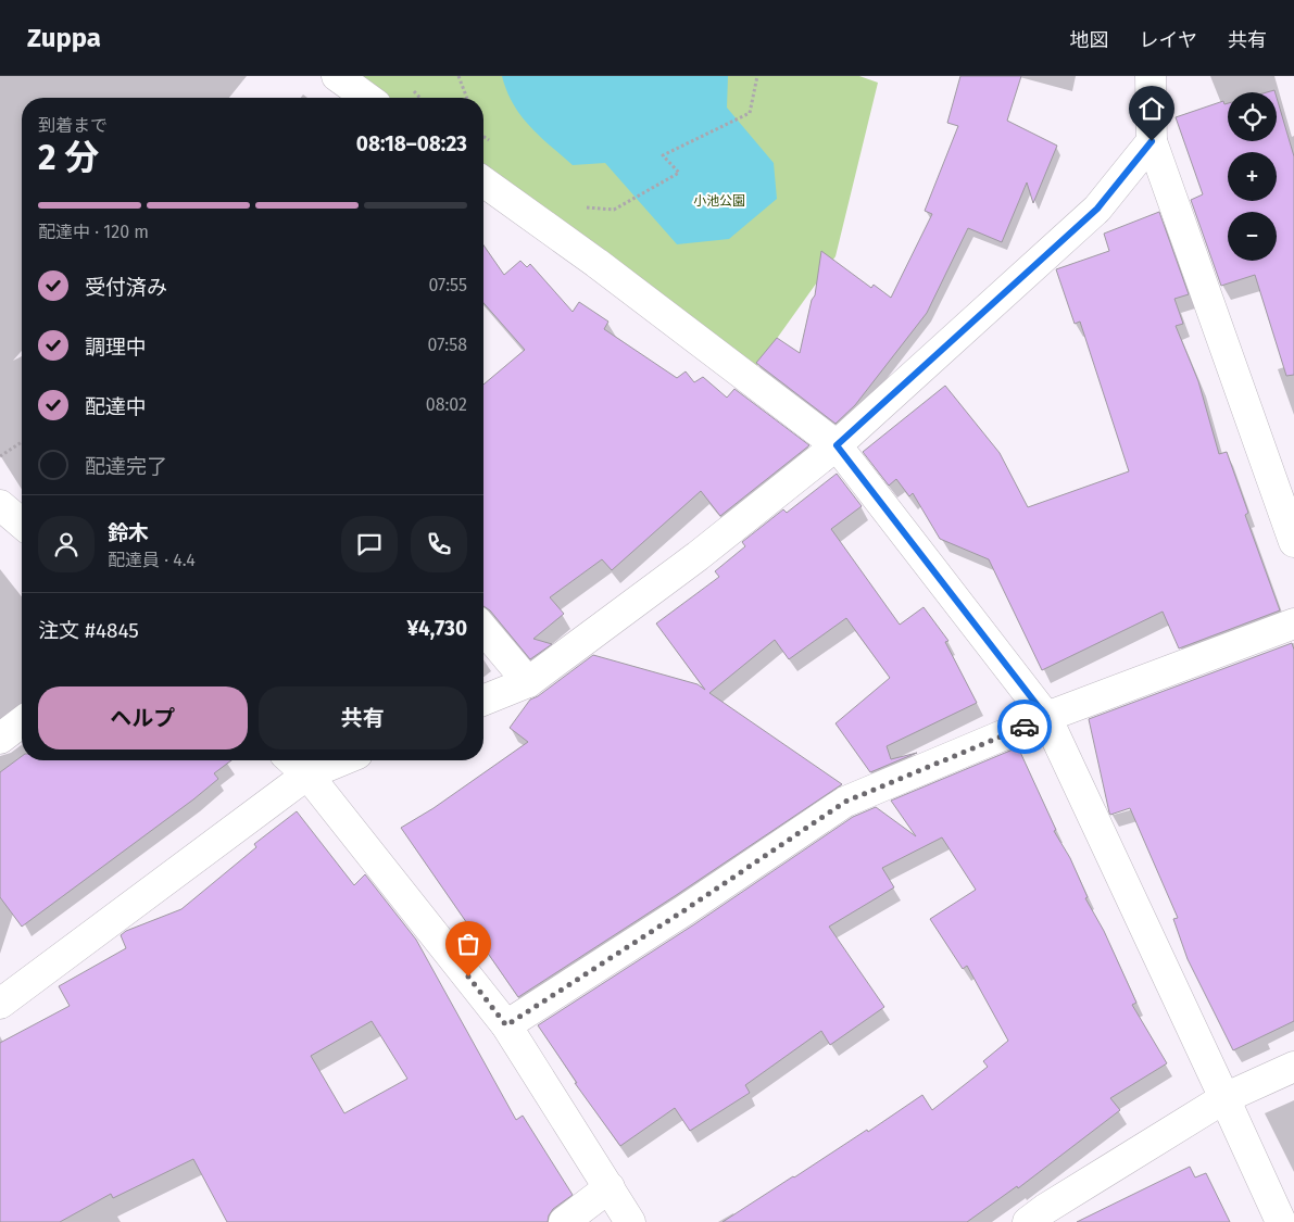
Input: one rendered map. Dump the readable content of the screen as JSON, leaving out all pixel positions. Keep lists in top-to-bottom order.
{
  "parks": ["小池公園"],
  "page": {
    "header": "Zuppa",
    "nav": ["地図", "レイヤ", "共有"],
    "map_buttons": ["+", "−"],
    "heading": ["2 分", "到着まで", "08:18–08:23"],
    "panel": [
      "鈴木",
      "配達員 · 4.4",
      "注文 #4845",
      "¥4,730"
    ],
    "bar": "配達中 · 120 m",
    "list": [
      ["受付済み", "07:55"],
      ["調理中", "07:58"],
      ["配達中", "08:02"],
      "配達完了"
    ],
    "buttons": ["ヘルプ", "共有"]
  }
}
